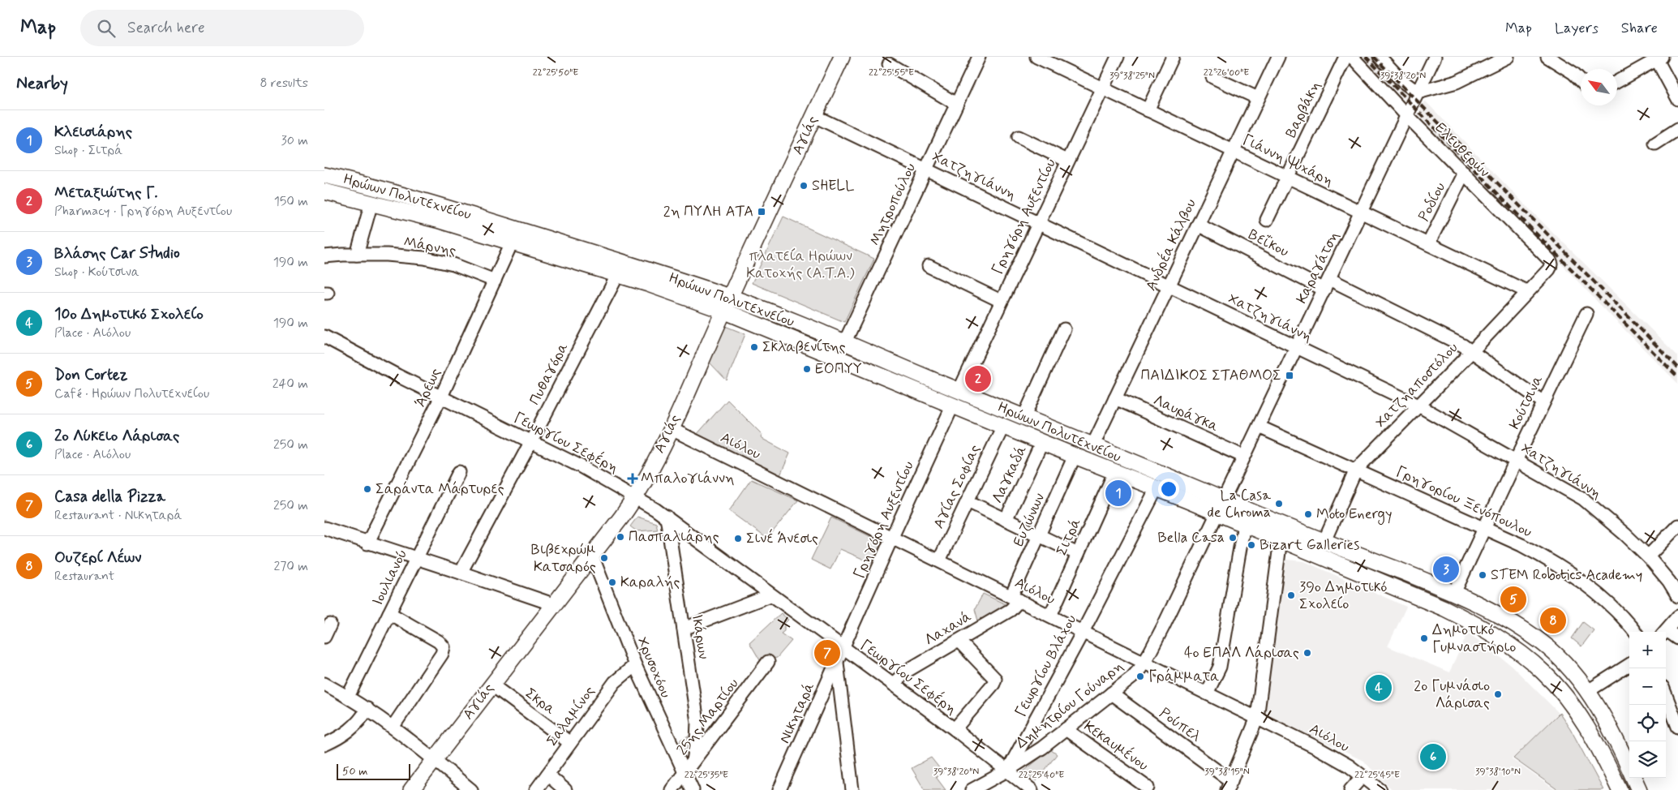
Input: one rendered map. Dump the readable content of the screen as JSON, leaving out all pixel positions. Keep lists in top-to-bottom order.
{
  "streets": {
    "main road": ["Αγιάς", "Ηρώων Πολυτεχνείου"],
    "street": [
      "Βαρβάκη",
      "Ελευθερών",
      "Γιάννη Ψυχάρη",
      "Χατζηγιάννη",
      "Ροδίου",
      "Μητροπούλου",
      "Γρηγόρη Αυξεντίου",
      "Βεΐκου",
      "Ανδρέα Κάλβου",
      "Μάρνης",
      "Καραγάτση",
      "Πυθαγόρα",
      "Χατζηαποστόλου",
      "Άρεως",
      "Κούτσινα",
      "Λαυράγκα",
      "Γεωργίου Σεφέρη",
      "Αιόλου",
      "Λαγκαδά",
      "Αγίας Σοφίας",
      "Γρηγορίου Ξενόπουλου",
      "Ευζώνων",
      "Σιτρά",
      "Ιουλιανού",
      "Λαχανά",
      "Ικάρων",
      "Γεωργίου Βλάχου",
      "Χρυσοχόου",
      "Σκρα",
      "Δημητρίου Γούναρη",
      "Νικηταρά",
      "Σαλαμίνος",
      "25ης Μαρτίου",
      "Ρούπελ",
      "Κεκαυμένου"
    ]
  },
  "crossings": [
    ["Βαρβάκη", "Γιάννη Ψυχάρη"],
    ["Αγιάς", "Χατζηγιάννη"],
    ["Αγιάς", "Ηρώων Πολυτεχνείου"],
    ["Αγιάς", "Γεωργίου Σεφέρη"],
    ["Αγιάς", "Αιόλου"],
    ["Αγιάς", "Χρυσοχόου"],
    ["Αγιάς", "Σκρα"],
    ["Ελευθερών", "Ροδίου"],
    ["Ελευθερών", "Καραγάτση"],
    ["Ελευθερών", "Χατζηαποστόλου"],
    ["Γιάννη Ψυχάρη", "Ροδίου"],
    ["Γιάννη Ψυχάρη", "Γρηγόρη Αυξεντίου"],
    ["Γιάννη Ψυχάρη", "Ανδρέα Κάλβου"],
    ["Γιάννη Ψυχάρη", "Καραγάτση"],
    ["Γιάννη Ψυχάρη", "Χατζηαποστόλου"],
    ["Χατζηγιάννη", "Μητροπούλου"],
    ["Χατζηγιάννη", "Γρηγόρη Αυξεντίου"],
    ["Χατζηγιάννη", "Ανδρέα Κάλβου"],
    ["Χατζηγιάννη", "Καραγάτση"],
    ["Χατζηγιάννη", "Χατζηαποστόλου"],
    ["Χατζηγιάννη", "Κούτσινα"],
    ["Ηρώων Πολυτεχνείου", "Μητροπούλου"],
    ["Ηρώων Πολυτεχνείου", "Γρηγόρη Αυξεντίου"],
    ["Ηρώων Πολυτεχνείου", "Ανδρέα Κάλβου"],
    ["Ηρώων Πολυτεχνείου", "Καραγάτση"],
    ["Ηρώων Πολυτεχνείου", "Πυθαγόρα"],
    ["Ηρώων Πολυτεχνείου", "Χατζηαποστόλου"],
    ["Ηρώων Πολυτεχνείου", "Άρεως"],
    ["Ηρώων Πολυτεχνείου", "Κούτσινα"],
    ["Ηρώων Πολυτεχνείου", "Λαγκαδά"],
    ["Ηρώων Πολυτεχνείου", "Αγίας Σοφίας"],
    ["Ηρώων Πολυτεχνείου", "Ευζώνων"],
    ["Ηρώων Πολυτεχνείου", "Σιτρά"],
    ["Ηρώων Πολυτεχνείου", "Γεωργίου Βλάχου"],
    ["Ηρώων Πολυτεχνείου", "Δημητρίου Γούναρη"],
    ["Γρηγόρη Αυξεντίου", "Γεωργίου Σεφέρη"],
    ["Γρηγόρη Αυξεντίου", "Αιόλου"],
    ["Γρηγόρη Αυξεντίου", "Νικηταρά"],
    ["Βεΐκου", "Ανδρέα Κάλβου"],
    ["Βεΐκου", "Καραγάτση"],
    ["Βεΐκου", "Χατζηαποστόλου"],
    ["Βεΐκου", "Κούτσινα"],
    ["Ανδρέα Κάλβου", "Λαυράγκα"],
    ["Μάρνης", "Άρεως"],
    ["Καραγάτση", "Λαυράγκα"],
    ["Καραγάτση", "Γρηγορίου Ξενόπουλου"],
    ["Καραγάτση", "Δημητρίου Γούναρη"],
    ["Πυθαγόρα", "Γεωργίου Σεφέρη"],
    ["Χατζηαποστόλου", "Γρηγορίου Ξενόπουλου"],
    ["Άρεως", "Γεωργίου Σεφέρη"],
    ["Κούτσινα", "Γρηγορίου Ξενόπουλου"],
    ["Γεωργίου Σεφέρη", "Λαχανά"],
    ["Γεωργίου Σεφέρη", "Ικάρων"],
    ["Γεωργίου Σεφέρη", "Γεωργίου Βλάχου"],
    ["Γεωργίου Σεφέρη", "Δημητρίου Γούναρη"],
    ["Γεωργίου Σεφέρη", "Νικηταρά"],
    ["Αιόλου", "Αγίας Σοφίας"],
    ["Αιόλου", "Ευζώνων"],
    ["Αιόλου", "Σιτρά"],
    ["Αιόλου", "Λαχανά"],
    ["Αιόλου", "Γεωργίου Βλάχου"],
    ["Αιόλου", "Δημητρίου Γούναρη"],
    ["Ευζώνων", "Λαχανά"],
    ["Ικάρων", "25ης Μαρτίου"],
    ["Γεωργίου Βλάχου", "Δημητρίου Γούναρη"],
    ["Χρυσοχόου", "Σαλαμίνος"],
    ["Χρυσοχόου", "25ης Μαρτίου"],
    ["Σκρα", "Σαλαμίνος"],
    ["Δημητρίου Γούναρη", "Ρούπελ"],
    ["Δημητρίου Γούναρη", "Κεκαυμένου"]
  ],
  "parks": ["πλατεία Ηρώων Κατοχής (Α.Τ.Α.)"],
  "places": {
    "other": [
      "SHELL",
      "Σκλαβενίτης",
      "ΕΟΠΥΥ",
      "Σαράντα Μάρτυρες",
      "La Casa de Chroma",
      "Moto Energy",
      "Πασπαλιάρης",
      "Bella Casa",
      "Σινέ Άνεσις",
      "Bizart Galleries",
      "Βιβεχρώμ Κατσαρός",
      "STEM Robotics Academy",
      "Καραλής",
      "39ο Δημοτικό Σχολείο",
      "Δημοτικό Γυμναστήριο",
      "4ο ΕΠΑΛ Λάρισας",
      "Γράμματα",
      "2ο Γυμνάσιο Λάρισας"
    ],
    "transit": ["2η ΠΥΛΗ ΑΤΑ", "ΠΑΙΔΙΚΟΣ ΣΤΑΘΜΟΣ"],
    "health": ["Μπαλογιάννη"]
  },
  "scale_bar": "50 m",
  "north": "top left",
  "page": {
    "header": "Map",
    "search": "Search here",
    "nav": ["Map", "Layers", "Share"],
    "heading": ["Nearby", "8 results"],
    "list": [
      {
        "mark": "1",
        "name": "Κλεισιάρης",
        "note": "Shop · Σιτρά",
        "value": "30 m"
      },
      {
        "mark": "2",
        "name": "Μεταξιώτης Γ.",
        "note": "Pharmacy · Γρηγόρη Αυξεντίου",
        "value": "150 m"
      },
      {
        "mark": "3",
        "name": "Βλάσης Car Studio",
        "note": "Shop · Κούτσινα",
        "value": "190 m"
      },
      {
        "mark": "4",
        "name": "10ο Δημοτικό Σχολείο",
        "note": "Place · Αιόλου",
        "value": "190 m"
      },
      {
        "mark": "5",
        "name": "Don Cortez",
        "note": "Café · Ηρώων Πολυτεχνείου",
        "value": "240 m"
      },
      {
        "mark": "6",
        "name": "2ο Λύκειο Λάρισας",
        "note": "Place · Αιόλου",
        "value": "250 m"
      },
      {
        "mark": "7",
        "name": "Casa della Pizza",
        "note": "Restaurant · Νικηταρά",
        "value": "250 m"
      },
      {
        "mark": "8",
        "name": "Ουζερί Λέων",
        "note": "Restaurant",
        "value": "270 m"
      }
    ],
    "pins": [
      "2",
      "1",
      "3",
      "5",
      "8",
      "7",
      "4",
      "6"
    ],
    "map_buttons": ["+", "−"],
    "scale": "50 m"
  },
  "coordinates": [
    "22°25'50\"E",
    "22°25'55\"E",
    "22°26'00\"E",
    "39°38'25\"N",
    "39°38'20\"N",
    "39°38'15\"N",
    "39°38'10\"N",
    "22°25'35\"E",
    "22°25'40\"E",
    "22°25'45\"E"
  ]
}
